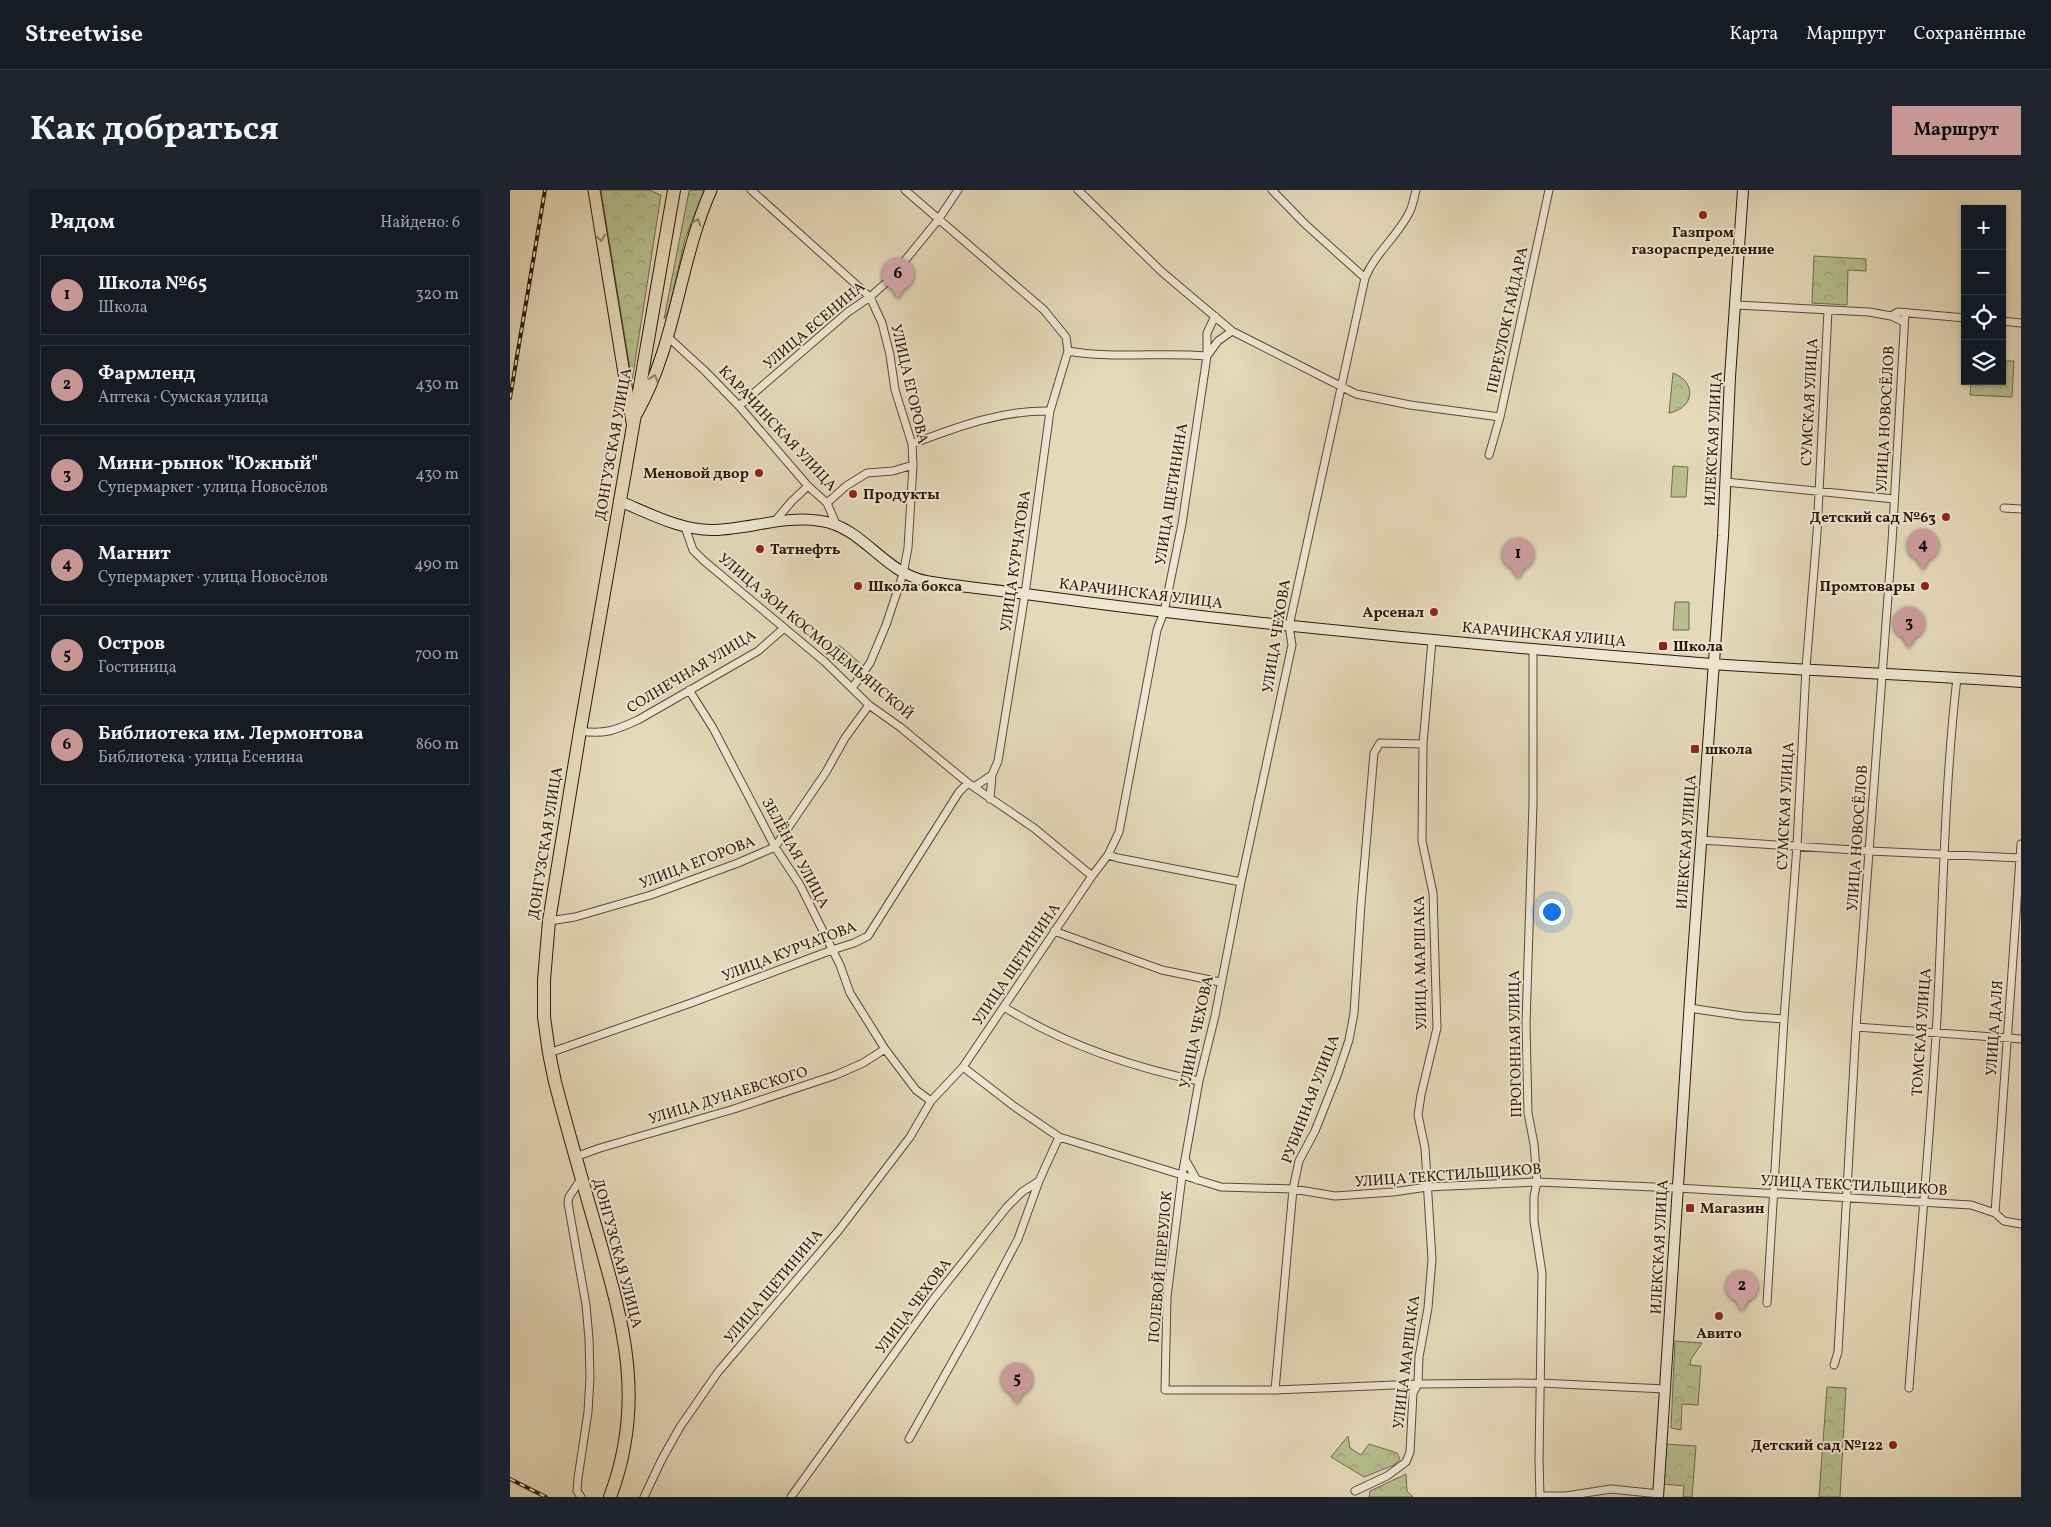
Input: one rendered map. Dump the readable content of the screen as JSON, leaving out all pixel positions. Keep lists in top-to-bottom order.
{
  "streets": {
    "highway": ["ДОНГУЗСКАЯ УЛИЦА"],
    "street": [
      "ПЕРЕУЛОК ГАЙДАРА",
      "УЛИЦА ЕСЕНИНА",
      "УЛИЦА ЕГОРОВА",
      "СУМСКАЯ УЛИЦА",
      "УЛИЦА НОВОСЁЛОВ",
      "КАРАЧИНСКАЯ УЛИЦА",
      "ИЛЕКСКАЯ УЛИЦА",
      "УЛИЦА ЩЕТИНИНА",
      "УЛИЦА КУРЧАТОВА",
      "УЛИЦА ЗОИ КОСМОДЕМЬЯНСКОЙ",
      "УЛИЦА ЧЕХОВА",
      "СОЛНЕЧНАЯ УЛИЦА",
      "ЗЕЛЁНАЯ УЛИЦА",
      "УЛИЦА МАРШАКА",
      "УЛИЦА ДАЛЯ",
      "ТОМСКАЯ УЛИЦА",
      "ПРОГОННАЯ УЛИЦА",
      "УЛИЦА ДУНАЕВСКОГО",
      "РУБИННАЯ УЛИЦА",
      "УЛИЦА ТЕКСТИЛЬЩИКОВ",
      "ПОЛЕВОЙ ПЕРЕУЛОК"
    ]
  },
  "crossings": [
    ["УЛИЦА ЕСЕНИНА", "УЛИЦА ЕГОРОВА"],
    ["УЛИЦА ЕСЕНИНА", "КАРАЧИНСКАЯ УЛИЦА"],
    ["УЛИЦА ЕГОРОВА", "КАРАЧИНСКАЯ УЛИЦА"],
    ["УЛИЦА ЕГОРОВА", "ДОНГУЗСКАЯ УЛИЦА"],
    ["УЛИЦА ЕГОРОВА", "УЛИЦА ЗОИ КОСМОДЕМЬЯНСКОЙ"],
    ["УЛИЦА ЕГОРОВА", "ЗЕЛЁНАЯ УЛИЦА"],
    ["СУМСКАЯ УЛИЦА", "КАРАЧИНСКАЯ УЛИЦА"],
    ["СУМСКАЯ УЛИЦА", "УЛИЦА ТЕКСТИЛЬЩИКОВ"],
    ["УЛИЦА НОВОСЁЛОВ", "КАРАЧИНСКАЯ УЛИЦА"],
    ["УЛИЦА НОВОСЁЛОВ", "УЛИЦА ТЕКСТИЛЬЩИКОВ"],
    ["КАРАЧИНСКАЯ УЛИЦА", "ИЛЕКСКАЯ УЛИЦА"],
    ["КАРАЧИНСКАЯ УЛИЦА", "УЛИЦА ЩЕТИНИНА"],
    ["КАРАЧИНСКАЯ УЛИЦА", "УЛИЦА КУРЧАТОВА"],
    ["КАРАЧИНСКАЯ УЛИЦА", "УЛИЦА ЧЕХОВА"],
    ["КАРАЧИНСКАЯ УЛИЦА", "УЛИЦА МАРШАКА"],
    ["КАРАЧИНСКАЯ УЛИЦА", "ТОМСКАЯ УЛИЦА"],
    ["КАРАЧИНСКАЯ УЛИЦА", "ПРОГОННАЯ УЛИЦА"],
    ["ИЛЕКСКАЯ УЛИЦА", "УЛИЦА ТЕКСТИЛЬЩИКОВ"],
    ["ДОНГУЗСКАЯ УЛИЦА", "УЛИЦА КУРЧАТОВА"],
    ["ДОНГУЗСКАЯ УЛИЦА", "СОЛНЕЧНАЯ УЛИЦА"],
    ["ДОНГУЗСКАЯ УЛИЦА", "УЛИЦА ДУНАЕВСКОГО"],
    ["УЛИЦА ЩЕТИНИНА", "УЛИЦА ЗОИ КОСМОДЕМЬЯНСКОЙ"],
    ["УЛИЦА ЩЕТИНИНА", "ЗЕЛЁНАЯ УЛИЦА"],
    ["УЛИЦА ЩЕТИНИНА", "УЛИЦА ТЕКСТИЛЬЩИКОВ"],
    ["УЛИЦА КУРЧАТОВА", "УЛИЦА ЗОИ КОСМОДЕМЬЯНСКОЙ"],
    ["УЛИЦА КУРЧАТОВА", "ЗЕЛЁНАЯ УЛИЦА"],
    ["УЛИЦА ЗОИ КОСМОДЕМЬЯНСКОЙ", "СОЛНЕЧНАЯ УЛИЦА"],
    ["УЛИЦА ЧЕХОВА", "УЛИЦА ТЕКСТИЛЬЩИКОВ"],
    ["УЛИЦА ЧЕХОВА", "ПОЛЕВОЙ ПЕРЕУЛОК"],
    ["СОЛНЕЧНАЯ УЛИЦА", "ЗЕЛЁНАЯ УЛИЦА"],
    ["ЗЕЛЁНАЯ УЛИЦА", "УЛИЦА ДУНАЕВСКОГО"],
    ["УЛИЦА МАРШАКА", "РУБИННАЯ УЛИЦА"],
    ["УЛИЦА МАРШАКА", "УЛИЦА ТЕКСТИЛЬЩИКОВ"],
    ["УЛИЦА ДАЛЯ", "УЛИЦА ТЕКСТИЛЬЩИКОВ"],
    ["ТОМСКАЯ УЛИЦА", "УЛИЦА ТЕКСТИЛЬЩИКОВ"],
    ["ПРОГОННАЯ УЛИЦА", "УЛИЦА ТЕКСТИЛЬЩИКОВ"],
    ["РУБИННАЯ УЛИЦА", "УЛИЦА ТЕКСТИЛЬЩИКОВ"],
    ["РУБИННАЯ УЛИЦА", "ПОЛЕВОЙ ПЕРЕУЛОК"],
    ["УЛИЦА ТЕКСТИЛЬЩИКОВ", "ПОЛЕВОЙ ПЕРЕУЛОК"]
  ],
  "places": {
    "other": [
      "Газпром газораспределение",
      "Меновой двор",
      "Продукты",
      "Детский сад №63",
      "Татнефть",
      "Школа бокса",
      "Промтовары",
      "Арсенал",
      "Авито",
      "Детский сад №122"
    ],
    "transit": ["Школа", "школа", "Магазин"]
  },
  "page": {
    "header": "Streetwise",
    "nav": ["Карта", "Маршрут", "Сохранённые"],
    "title": "Как добраться",
    "buttons": "Маршрут",
    "heading": ["Рядом", "Найдено: 6"],
    "map_buttons": ["+", "−"],
    "list": [
      {
        "mark": "1",
        "name": "Школа №65",
        "note": "Школа",
        "value": "320 m"
      },
      {
        "mark": "2",
        "name": "Фармленд",
        "note": "Аптека · Сумская улица",
        "value": "430 m"
      },
      {
        "mark": "3",
        "name": "Мини-рынок \"Южный\"",
        "note": "Супермаркет · улица Новосёлов",
        "value": "430 m"
      },
      {
        "mark": "4",
        "name": "Магнит",
        "note": "Супермаркет · улица Новосёлов",
        "value": "490 m"
      },
      {
        "mark": "5",
        "name": "Остров",
        "note": "Гостиница",
        "value": "700 m"
      },
      {
        "mark": "6",
        "name": "Библиотека им. Лермонтова",
        "note": "Библиотека · улица Есенина",
        "value": "860 m"
      }
    ],
    "pins": [
      "6",
      "4",
      "1",
      "3",
      "2",
      "5"
    ]
  }
}
